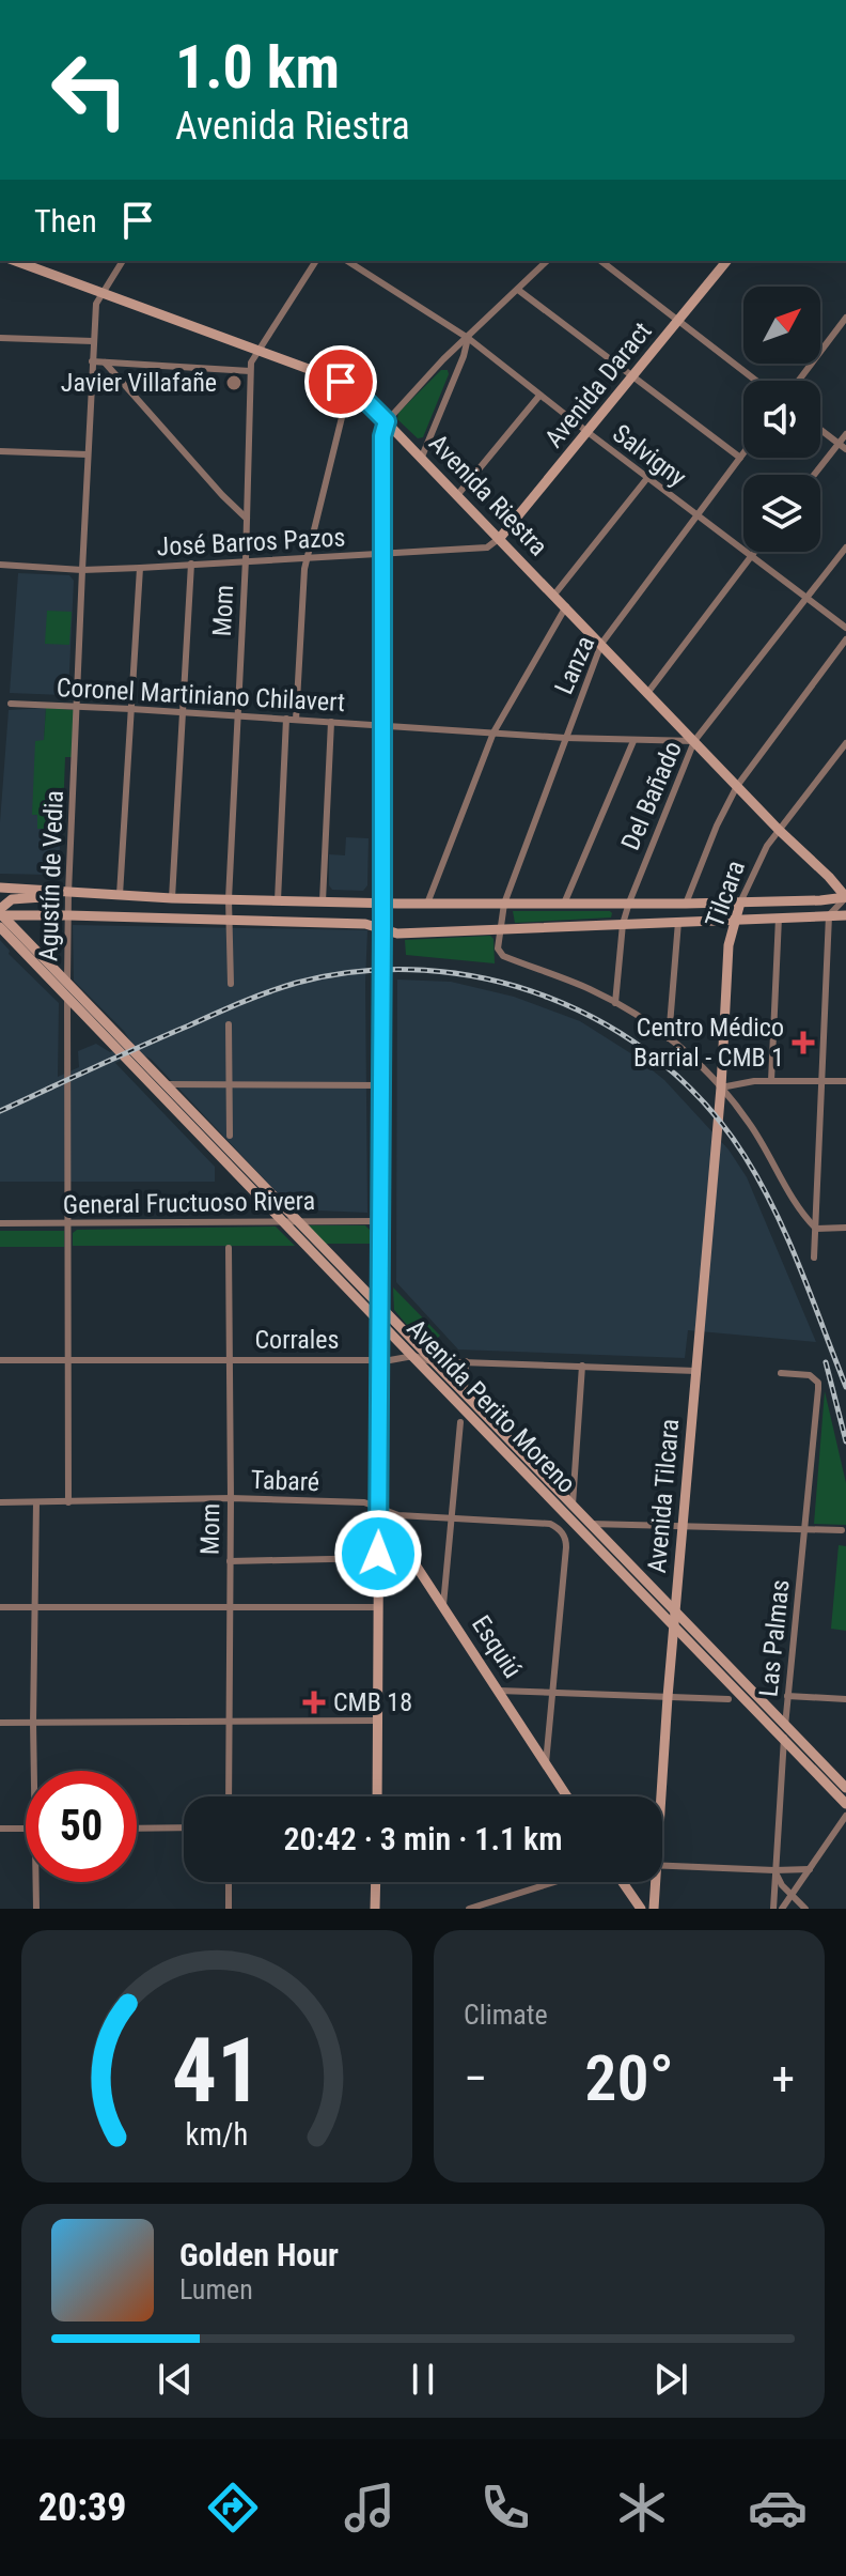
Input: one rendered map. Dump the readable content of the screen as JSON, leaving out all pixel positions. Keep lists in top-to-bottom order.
{
  "streets": {
    "main road": [
      "Avenida Daract",
      "Avenida Riestra",
      "Tilcara",
      "Avenida Perito Moreno",
      "Avenida Tilcara",
      "Esquiú"
    ],
    "street": [
      "Salvigny",
      "José Barros Pazos",
      "Mom",
      "Lanza",
      "Coronel Martiniano Chilavert",
      "Del Bañado",
      "Agustín de Vedia",
      "General Fructuoso Rivera",
      "Corrales",
      "Tabaré",
      "Las Palmas"
    ]
  },
  "crossings": [
    ["Avenida Daract", "Salvigny"],
    ["Avenida Daract", "Avenida Riestra"],
    ["Avenida Daract", "José Barros Pazos"],
    ["Salvigny", "Lanza"],
    ["Salvigny", "Del Bañado"],
    ["Avenida Riestra", "José Barros Pazos"],
    ["Avenida Riestra", "Mom"],
    ["Avenida Riestra", "Lanza"],
    ["Avenida Riestra", "Coronel Martiniano Chilavert"],
    ["Avenida Riestra", "Del Bañado"],
    ["Avenida Riestra", "Agustín de Vedia"],
    ["Avenida Riestra", "Tilcara"],
    ["José Barros Pazos", "Mom"],
    ["José Barros Pazos", "Agustín de Vedia"],
    ["Mom", "Coronel Martiniano Chilavert"],
    ["Mom", "Corrales"],
    ["Mom", "Tabaré"],
    ["Lanza", "Coronel Martiniano Chilavert"],
    ["Lanza", "Del Bañado"],
    ["Coronel Martiniano Chilavert", "Del Bañado"],
    ["Coronel Martiniano Chilavert", "Agustín de Vedia"],
    ["Agustín de Vedia", "General Fructuoso Rivera"],
    ["Agustín de Vedia", "Corrales"],
    ["Agustín de Vedia", "Avenida Perito Moreno"],
    ["Agustín de Vedia", "Tabaré"],
    ["Tilcara", "Avenida Tilcara"],
    ["General Fructuoso Rivera", "Avenida Perito Moreno"],
    ["Corrales", "Avenida Perito Moreno"],
    ["Corrales", "Avenida Tilcara"],
    ["Avenida Perito Moreno", "Avenida Tilcara"],
    ["Avenida Perito Moreno", "Las Palmas"],
    ["Tabaré", "Esquiú"]
  ],
  "places": {
    "other": ["Javier Villafañe"],
    "health": ["Centro Médico Barrial - CMB 1", "CMB 18"]
  },
  "north": "top right",
  "page": {
    "turn": ["1.0 km", "Avenida Riestra"],
    "then": "Then",
    "limit": "50",
    "trip": "20:42 · 3 min · 1.1 km",
    "tile": "Climate",
    "heat": ["−", "20°", "+"],
    "song": ["Golden Hour", "Lumen"],
    "tabs": "20:39",
    "gauge": ["41", "km/h"]
  }
}
